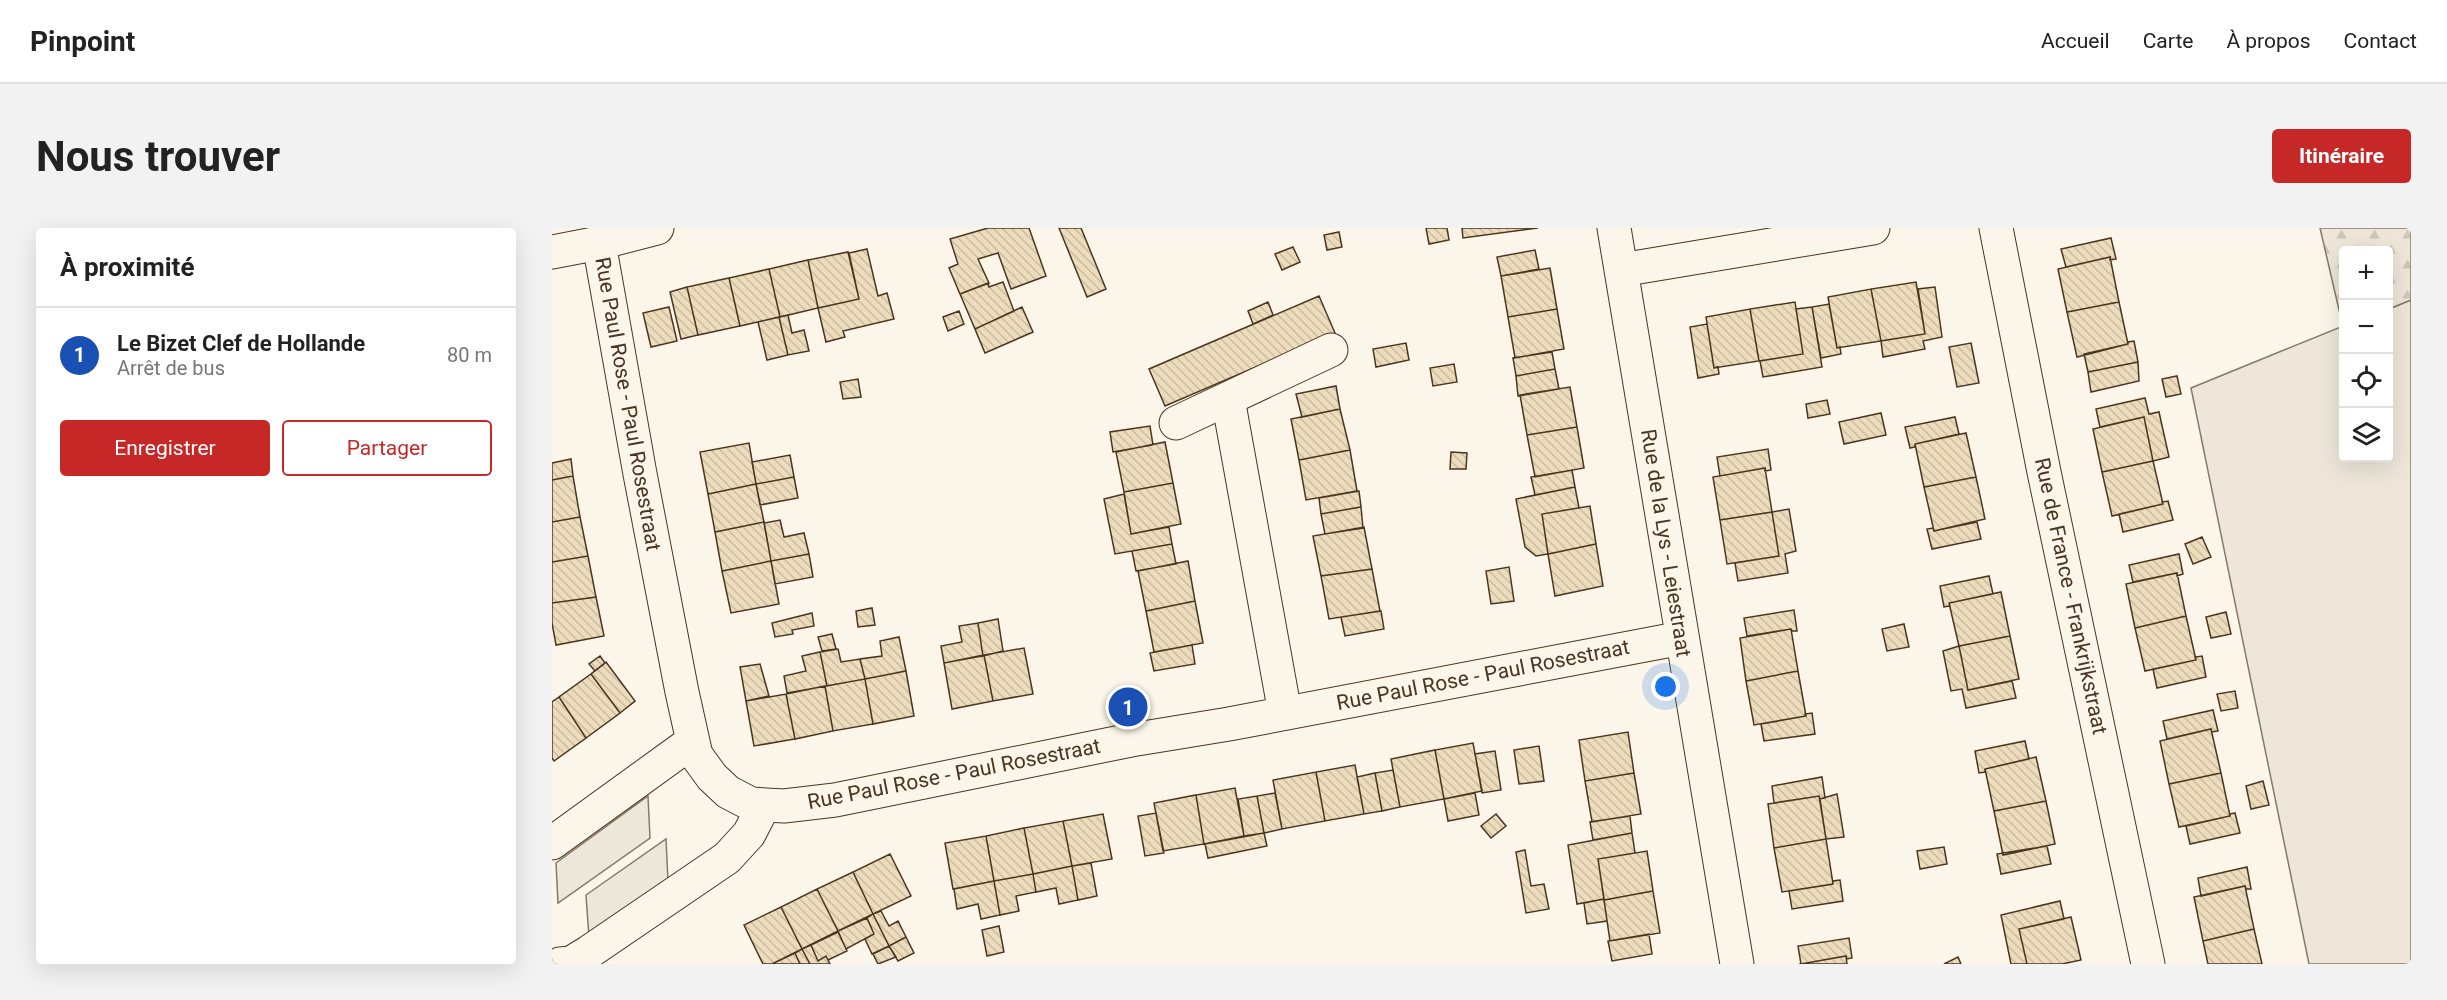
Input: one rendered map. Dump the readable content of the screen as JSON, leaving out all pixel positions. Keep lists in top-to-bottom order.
{
  "streets": {
    "street": ["Rue Paul Rose - Paul Rosestraat", "Rue de la Lys - Leiestraat", "Rue de France - Frankrijkstraat"]
  },
  "crossings": [
    ["Rue Paul Rose - Paul Rosestraat", "Rue de la Lys - Leiestraat"]
  ],
  "page": {
    "header": "Pinpoint",
    "nav": [
      "Accueil",
      "Carte",
      "À propos",
      "Contact"
    ],
    "buttons": [
      "Itinéraire",
      ["Enregistrer", "Partager"]
    ],
    "title": "Nous trouver",
    "heading": "À proximité",
    "map_buttons": ["+", "−"],
    "list": [
      {
        "mark": "1",
        "name": "Le Bizet Clef de Hollande",
        "note": "Arrêt de bus",
        "value": "80 m"
      }
    ],
    "pins": "1"
  }
}
